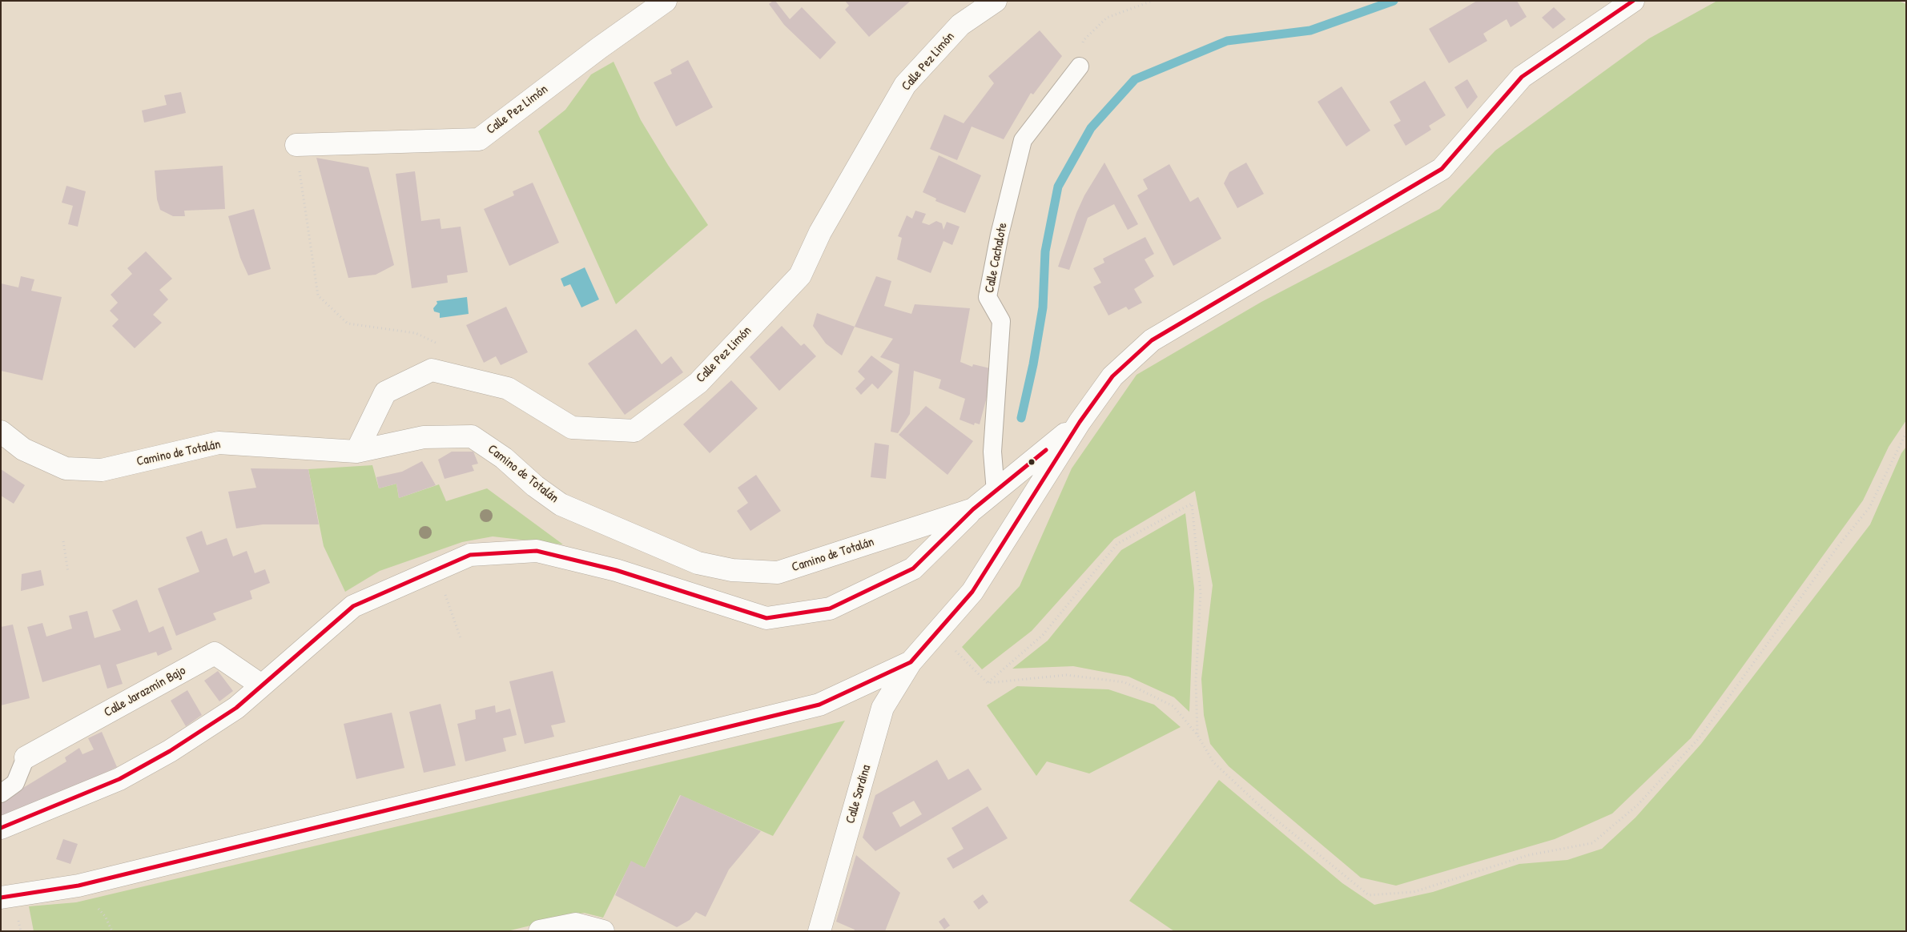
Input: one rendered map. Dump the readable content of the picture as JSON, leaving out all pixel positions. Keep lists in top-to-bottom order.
{
  "streets": {
    "street": [
      "Calle Pez Limón",
      "Camino de Totalán",
      "Calle Jarazmín Bajo",
      "Calle Sardina"
    ],
    "lane": ["Calle Cachalote"]
  },
  "crossings": [
    ["Calle Pez Limón", "Camino de Totalán"],
    ["Calle Cachalote", "Camino de Totalán"]
  ]
}
